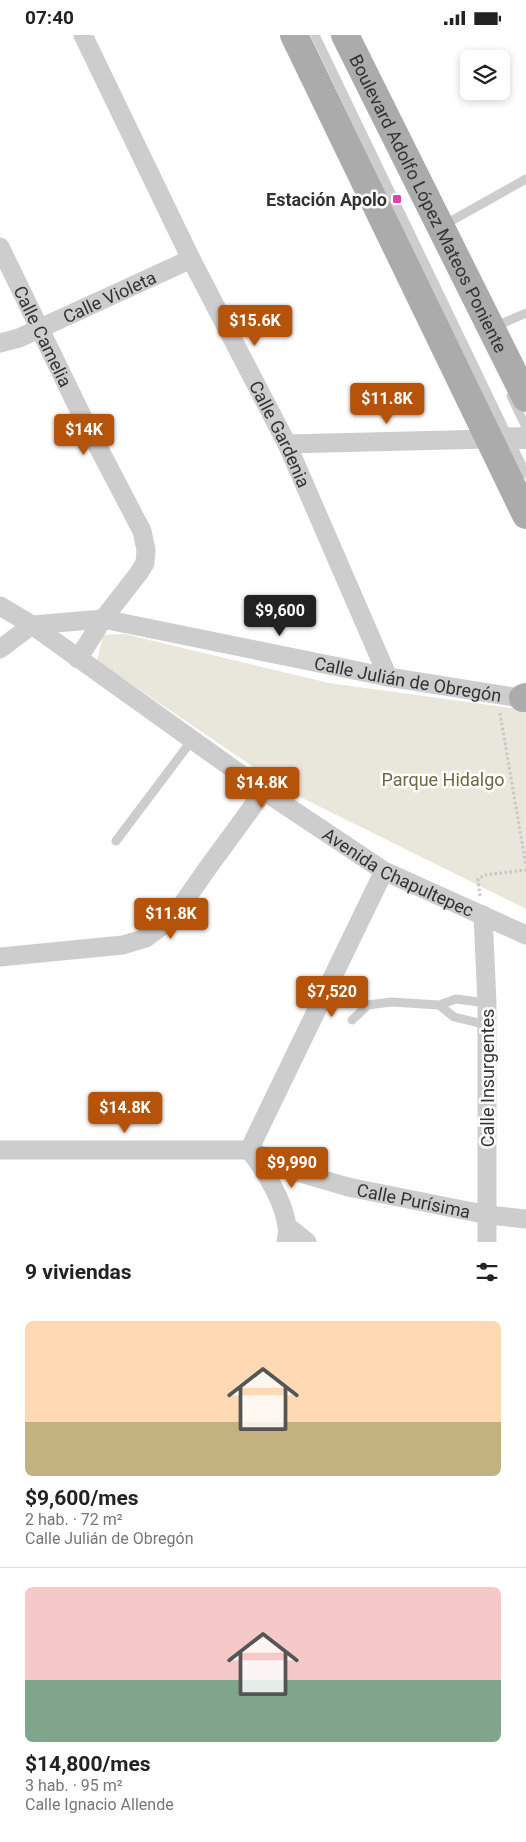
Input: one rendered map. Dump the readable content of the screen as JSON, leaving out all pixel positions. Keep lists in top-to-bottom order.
{
  "streets": {
    "main road": ["Boulevard Adolfo López Mateos Poniente"],
    "street": [
      "Calle Violeta",
      "Calle Camelia",
      "Calle Gardenia",
      "Calle Julián de Obregón",
      "Avenida Chapultepec",
      "Calle Insurgentes",
      "Calle Purísima"
    ]
  },
  "crossings": [
    ["Calle Violeta", "Calle Camelia"],
    ["Calle Violeta", "Calle Gardenia"],
    ["Calle Camelia", "Calle Julián de Obregón"],
    ["Calle Camelia", "Avenida Chapultepec"],
    ["Calle Gardenia", "Calle Julián de Obregón"],
    ["Calle Julián de Obregón", "Avenida Chapultepec"],
    ["Avenida Chapultepec", "Calle Insurgentes"],
    ["Calle Insurgentes", "Calle Purísima"]
  ],
  "parks": ["Parque Hidalgo"],
  "places": {
    "transit": ["Estación Apolo"]
  },
  "page": {
    "status": "07:40",
    "price": [
      "$15.6K",
      "$11.8K",
      "$14K",
      "$9,600",
      "$14.8K",
      "$11.8K",
      "$7,520",
      "$14.8K",
      "$9,990"
    ],
    "heading": "9 viviendas",
    "list": [
      {
        "name": "$9,600/mes",
        "note": "2 hab. · 72 m² · Calle Julián de Obregón"
      },
      {
        "name": "$14,800/mes",
        "note": "3 hab. · 95 m² · Calle Ignacio Allende"
      }
    ]
  }
}
